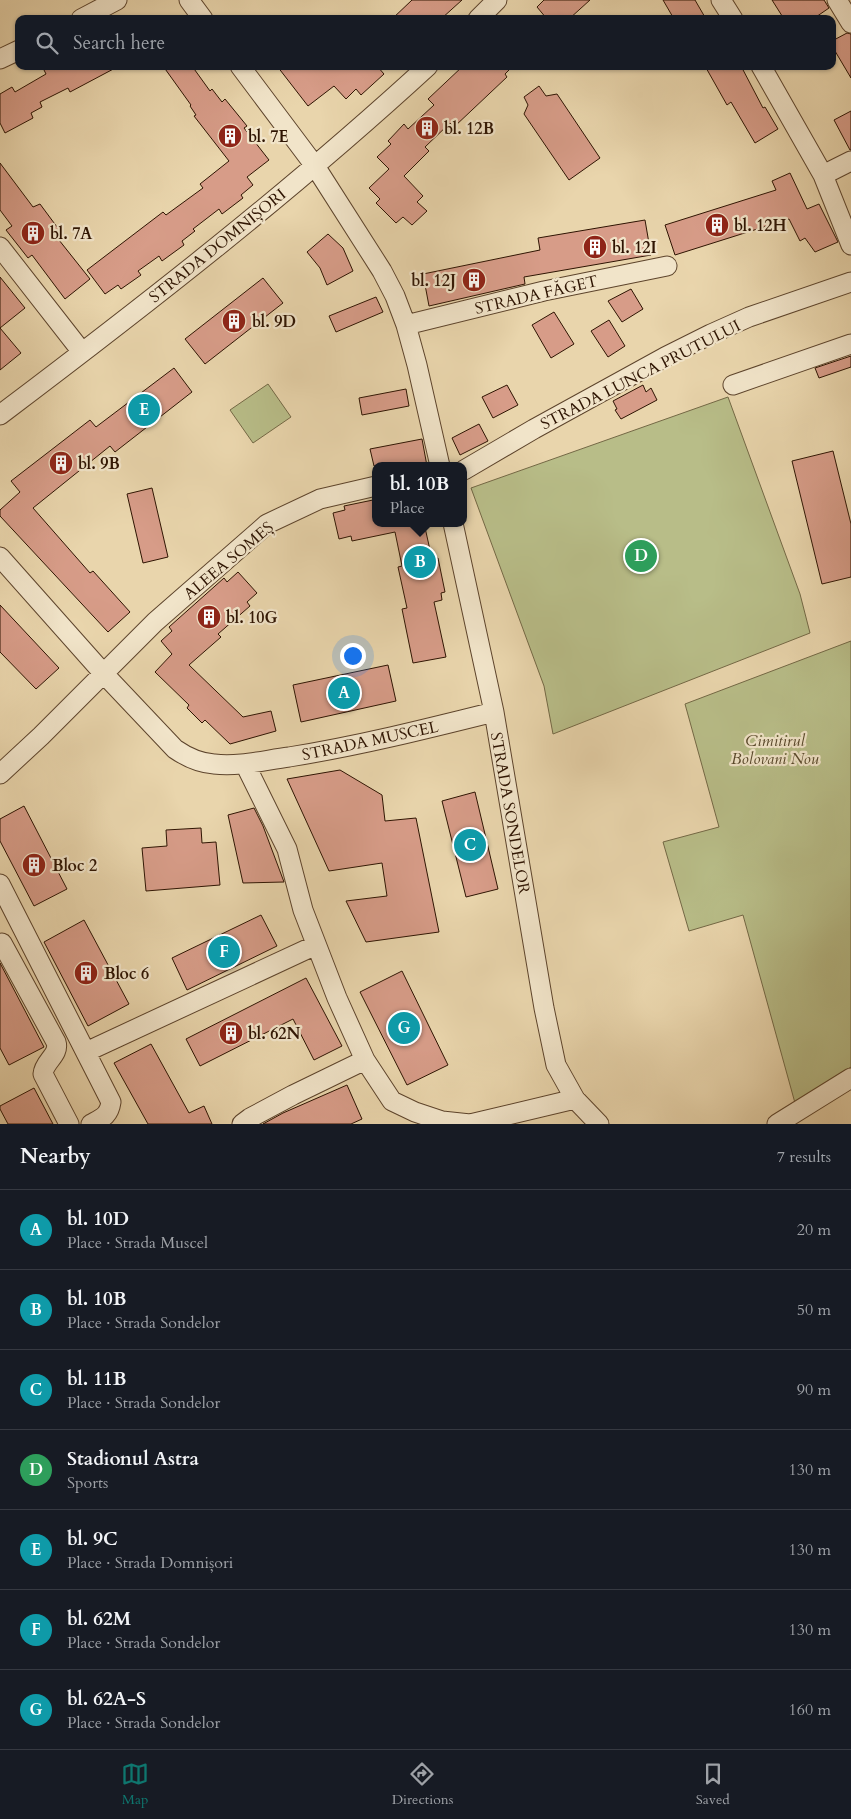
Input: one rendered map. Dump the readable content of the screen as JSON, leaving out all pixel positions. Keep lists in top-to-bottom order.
{
  "streets": {
    "street": [
      "STRADA DOMNIȘORI",
      "STRADA FĂGET",
      "STRADA LUNCA PRUTULUI",
      "ALEEA SOMEȘ",
      "STRADA MUSCEL",
      "STRADA SONDELOR"
    ]
  },
  "crossings": [
    ["ALEEA SOMEȘ", "STRADA MUSCEL"],
    ["STRADA MUSCEL", "STRADA SONDELOR"]
  ],
  "parks": ["Cimitirul Bolovani Nou"],
  "places": {
    "building": [
      "bl. 12B",
      "bl. 7E",
      "bl. 12H",
      "bl. 7A",
      "bl. 12I",
      "bl. 12J",
      "bl. 9D",
      "bl. 9B",
      "bl. 10G",
      "Bloc 2",
      "Bloc 6",
      "bl. 62N"
    ]
  },
  "page": {
    "search": "Search here",
    "pins": [
      "E",
      "D",
      "B",
      "A",
      "C",
      "F",
      "G"
    ],
    "popup": ["bl. 10B", "Place"],
    "heading": ["Nearby", "7 results"],
    "list": [
      {
        "mark": "A",
        "name": "bl. 10D",
        "note": "Place · Strada Muscel",
        "value": "20 m"
      },
      {
        "mark": "B",
        "name": "bl. 10B",
        "note": "Place · Strada Sondelor",
        "value": "50 m"
      },
      {
        "mark": "C",
        "name": "bl. 11B",
        "note": "Place · Strada Sondelor",
        "value": "90 m"
      },
      {
        "mark": "D",
        "name": "Stadionul Astra",
        "note": "Sports",
        "value": "130 m"
      },
      {
        "mark": "E",
        "name": "bl. 9C",
        "note": "Place · Strada Domnișori",
        "value": "130 m"
      },
      {
        "mark": "F",
        "name": "bl. 62M",
        "note": "Place · Strada Sondelor",
        "value": "130 m"
      },
      {
        "mark": "G",
        "name": "bl. 62A-S",
        "note": "Place · Strada Sondelor",
        "value": "160 m"
      }
    ],
    "nav": ["Map", "Directions", "Saved"]
  }
}
